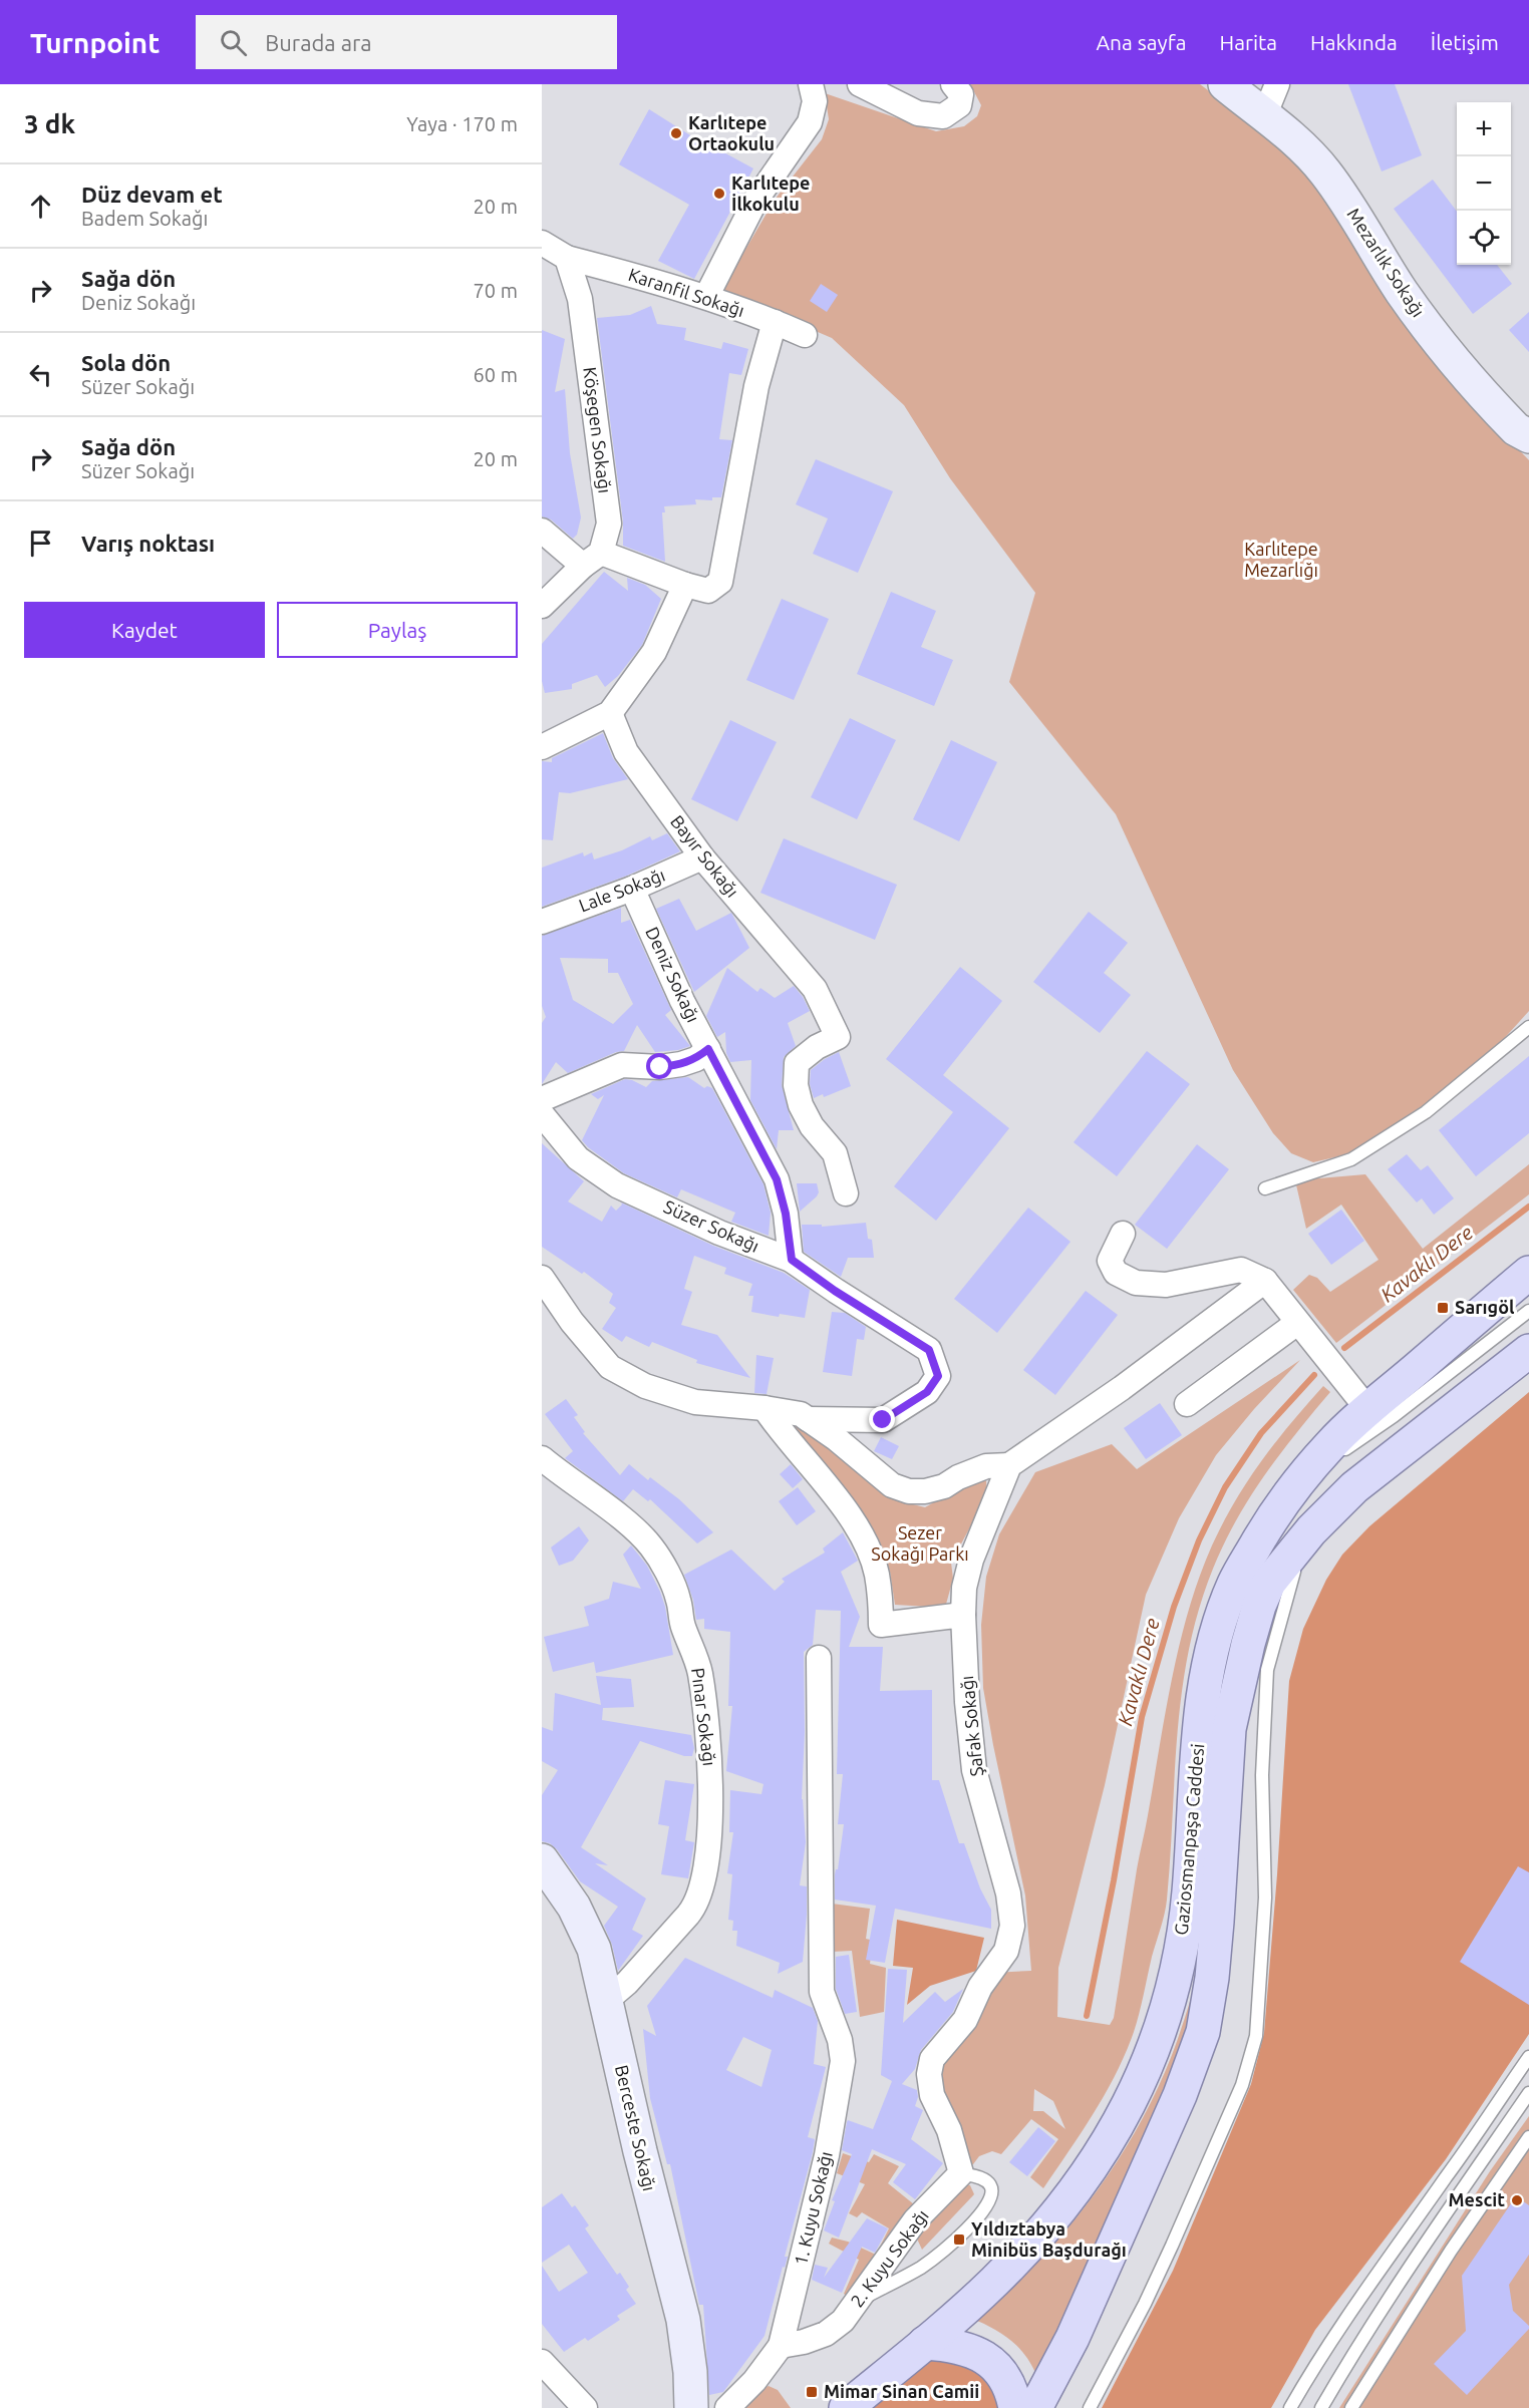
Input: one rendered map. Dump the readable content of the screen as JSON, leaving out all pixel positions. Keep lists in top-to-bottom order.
{
  "streets": {
    "main road": ["Gaziosmanpaşa Caddesi"],
    "street": [
      "Mezarlık Sokağı",
      "Karanfil Sokağı",
      "Köşegen Sokağı",
      "Bayır Sokağı",
      "Lale Sokağı",
      "Deniz Sokağı",
      "Süzer Sokağı",
      "Pınar Sokağı",
      "Şafak Sokağı",
      "Berceste Sokağı",
      "1. Kuyu Sokağı",
      "2. Kuyu Sokağı"
    ]
  },
  "crossings": [
    ["Karanfil Sokağı", "Köşegen Sokağı"],
    ["Bayır Sokağı", "Lale Sokağı"],
    ["Lale Sokağı", "Deniz Sokağı"],
    ["Deniz Sokağı", "Süzer Sokağı"],
    ["Pınar Sokağı", "Berceste Sokağı"],
    ["Şafak Sokağı", "2. Kuyu Sokağı"],
    ["1. Kuyu Sokağı", "2. Kuyu Sokağı"]
  ],
  "water": ["Kavaklı Dere"],
  "parks": ["Karlıtepe Mezarlığı", "Sezer Sokağı Parkı"],
  "places": {
    "other": ["Karlıtepe Ortaokulu", "Karlıtepe İlkokulu", "Mescit"],
    "transit": ["Sarıgöl", "Yıldıztabya Minibüs Başdurağı", "Mimar Sinan Camii"]
  },
  "page": {
    "header": "Turnpoint",
    "search": "Burada ara",
    "nav": [
      "Ana sayfa",
      "Harita",
      "Hakkında",
      "İletişim"
    ],
    "heading": ["3 dk", "Yaya · 170 m"],
    "map_buttons": ["+", "−"],
    "list": [
      ["Düz devam et", "Badem Sokağı", "20 m"],
      ["Sağa dön", "Deniz Sokağı", "70 m"],
      ["Sola dön", "Süzer Sokağı", "60 m"],
      ["Sağa dön", "Süzer Sokağı", "20 m"],
      "Varış noktası"
    ],
    "buttons": ["Kaydet", "Paylaş"]
  }
}
